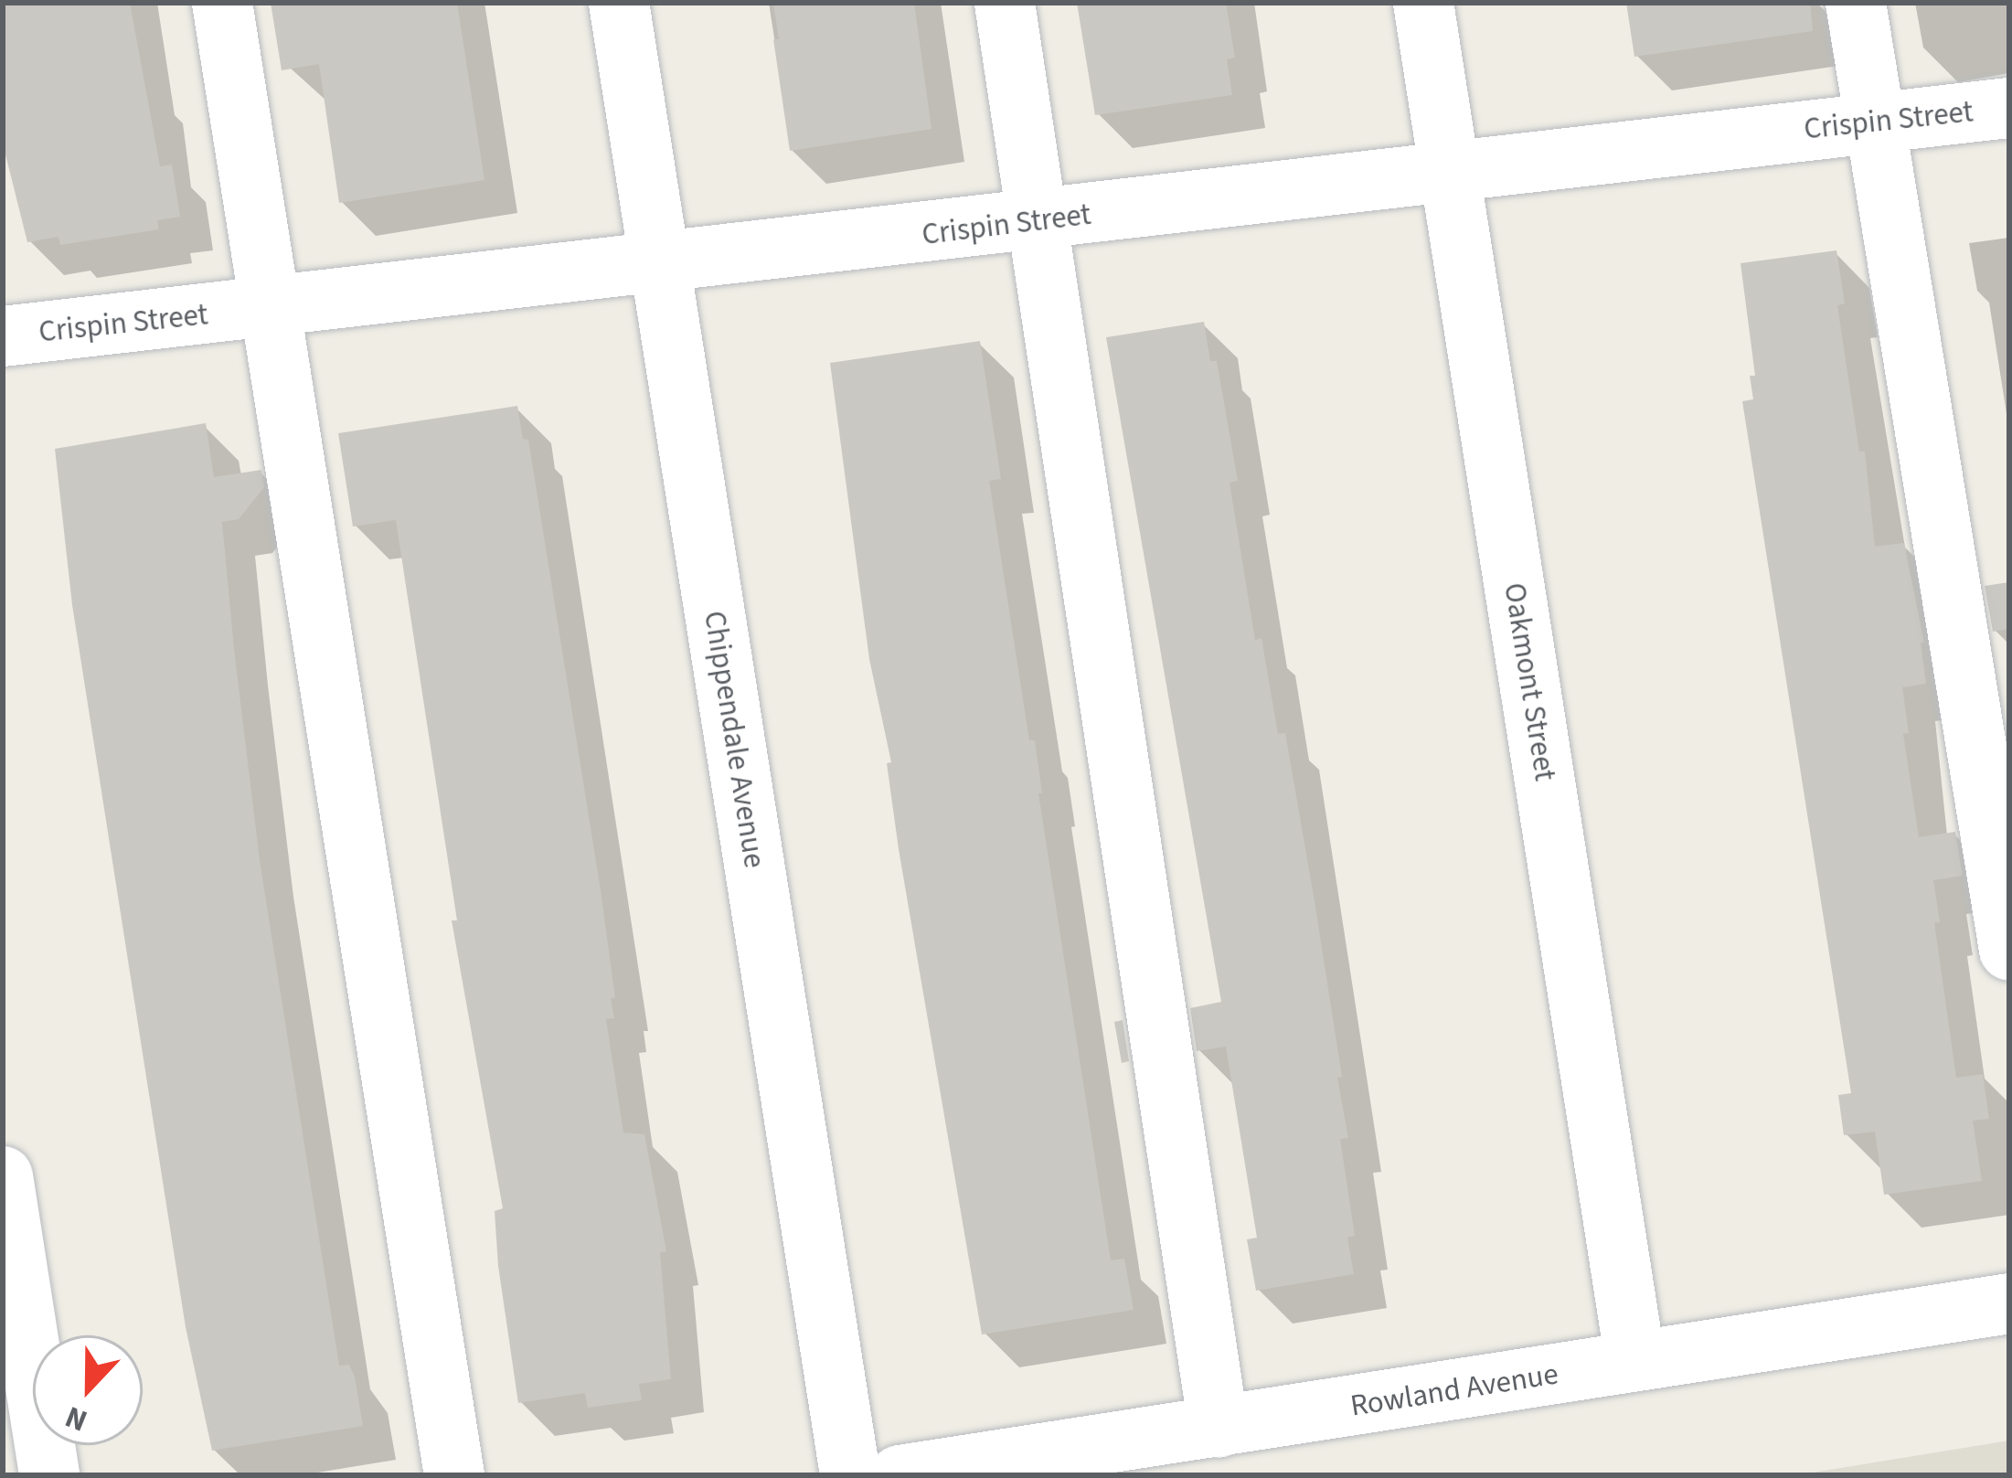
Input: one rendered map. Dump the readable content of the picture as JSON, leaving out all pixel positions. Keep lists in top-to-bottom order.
{
  "streets": {
    "street": [
      "Crispin Street",
      "Oakmont Street",
      "Chippendale Avenue",
      "Rowland Avenue"
    ]
  },
  "crossings": [
    ["Crispin Street", "Oakmont Street"],
    ["Crispin Street", "Chippendale Avenue"],
    ["Oakmont Street", "Rowland Avenue"]
  ],
  "north": "bottom"
}
